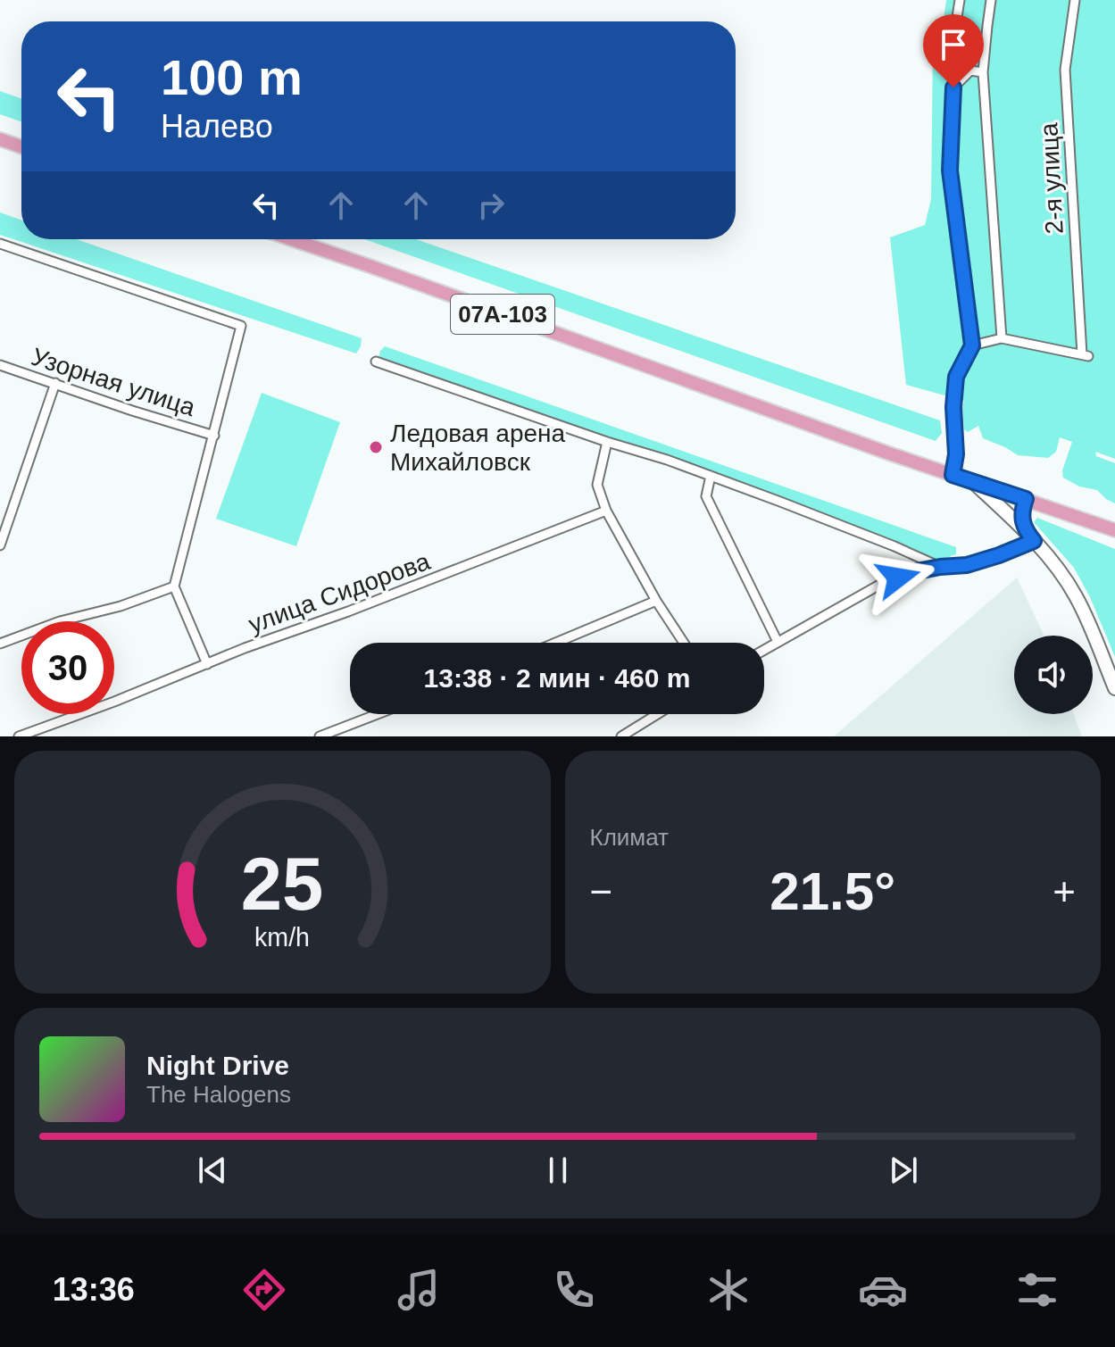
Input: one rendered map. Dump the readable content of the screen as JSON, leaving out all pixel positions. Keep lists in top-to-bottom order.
{
  "streets": {
    "main road": ["07А-103"],
    "street": ["2-я улица", "Узорная улица", "улица Сидорова"]
  },
  "places": ["Ледовая арена Михайловск"],
  "page": {
    "turn": ["100 m", "Налево"],
    "limit": "30",
    "trip": "13:38 · 2 мин · 460 m",
    "tile": "Климат",
    "heat": ["−", "21.5°", "+"],
    "song": ["Night Drive", "The Halogens"],
    "tabs": "13:36",
    "gauge": ["25", "km/h"]
  }
}
